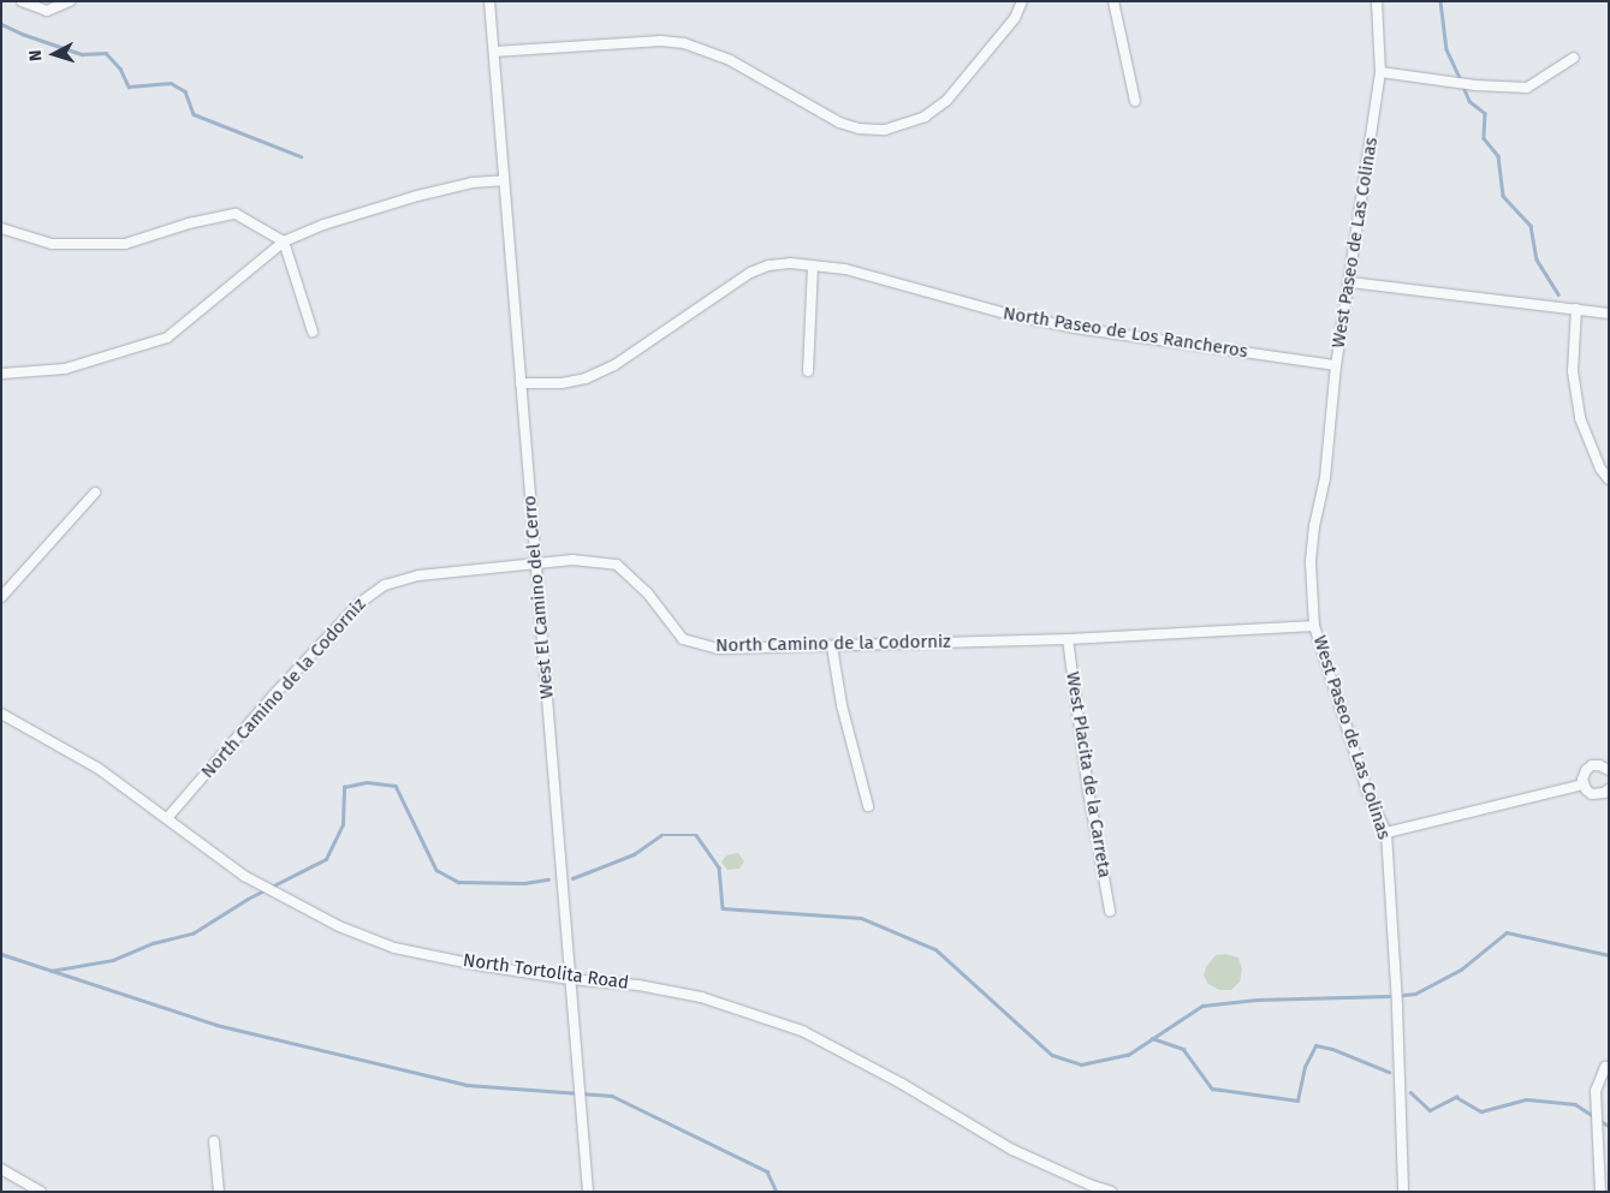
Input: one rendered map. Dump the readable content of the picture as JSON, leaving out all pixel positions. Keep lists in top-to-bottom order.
{
  "streets": {
    "street": [
      "West Paseo de Las Colinas",
      "North Paseo de Los Rancheros",
      "West El Camino del Cerro",
      "North Camino de la Codorniz",
      "West Placita de la Carreta",
      "North Tortolita Road"
    ]
  },
  "crossings": [
    ["West Paseo de Las Colinas", "North Paseo de Los Rancheros"],
    ["West Paseo de Las Colinas", "North Camino de la Codorniz"],
    ["North Paseo de Los Rancheros", "West El Camino del Cerro"],
    ["West El Camino del Cerro", "North Camino de la Codorniz"],
    ["West El Camino del Cerro", "North Tortolita Road"],
    ["North Camino de la Codorniz", "West Placita de la Carreta"],
    ["North Camino de la Codorniz", "North Tortolita Road"]
  ],
  "north": "left"
}
